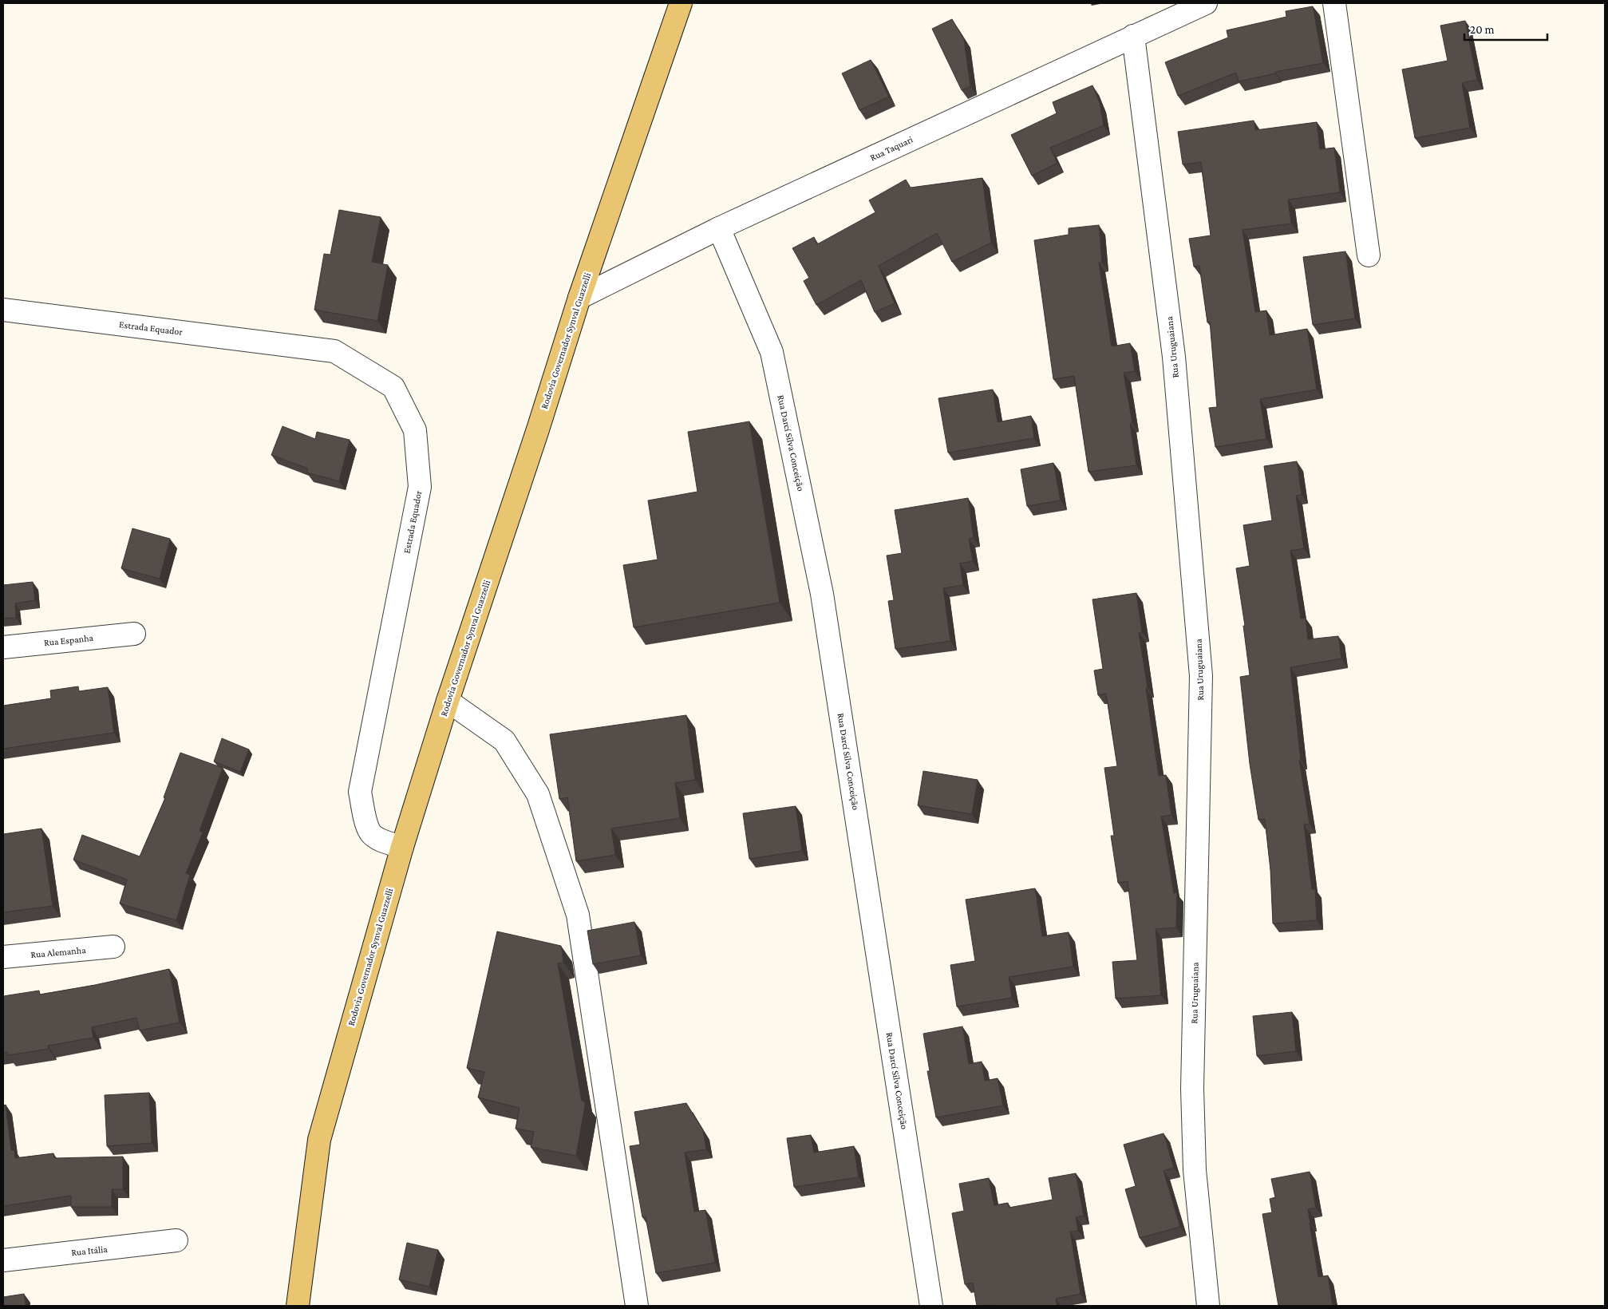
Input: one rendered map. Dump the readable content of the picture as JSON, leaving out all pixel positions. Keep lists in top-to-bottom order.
{
  "streets": {
    "main road": ["Rodovia Governador Synval Guazzelli"],
    "street": [
      "Rua Taquari",
      "Estrada Equador",
      "Rua Uruguaiana",
      "Rua Darcí Silva Conceição",
      "Rua Espanha",
      "Rua Alemanha",
      "Rua Itália"
    ]
  },
  "crossings": [
    ["Rua Taquari", "Rodovia Governador Synval Guazzelli"],
    ["Rua Taquari", "Rua Uruguaiana"],
    ["Rua Taquari", "Rua Darcí Silva Conceição"],
    ["Estrada Equador", "Rodovia Governador Synval Guazzelli"]
  ],
  "scale_bar": "20 m"
}
